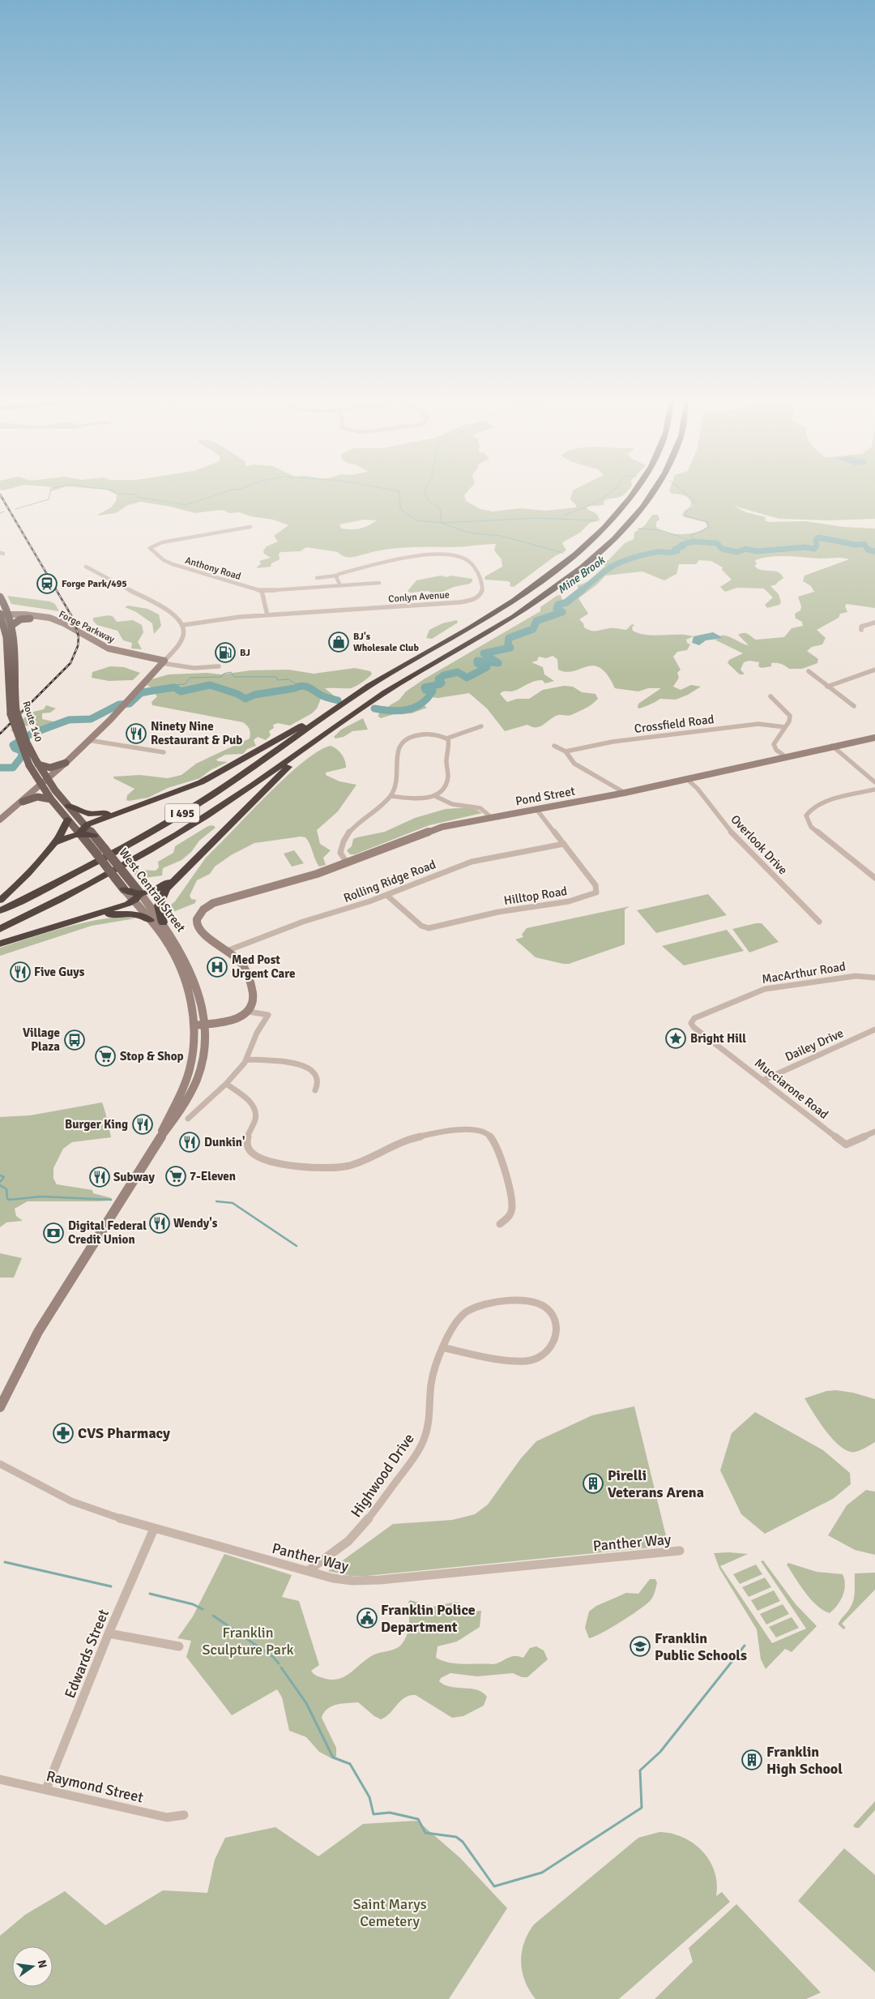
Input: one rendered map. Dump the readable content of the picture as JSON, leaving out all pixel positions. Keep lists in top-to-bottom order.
{
  "streets": {
    "highway": ["I 495"],
    "main road": [
      "Forge Parkway",
      "Route 140",
      "Pond Street",
      "West Central Street"
    ],
    "street": [
      "Anthony Road",
      "Conlyn Avenue",
      "Crossfield Road",
      "Overlook Drive",
      "Rolling Ridge Road",
      "Hilltop Road",
      "MacArthur Road",
      "Dailey Drive",
      "Mucciarone Road",
      "Highwood Drive",
      "Panther Way",
      "Edwards Street",
      "Raymond Street"
    ]
  },
  "crossings": [
    ["Forge Parkway", "Route 140"],
    ["Route 140", "West Central Street"],
    ["Pond Street", "Overlook Drive"],
    ["Pond Street", "Rolling Ridge Road"],
    ["Pond Street", "Hilltop Road"],
    ["Rolling Ridge Road", "Hilltop Road"],
    ["MacArthur Road", "Mucciarone Road"],
    ["Dailey Drive", "Mucciarone Road"],
    ["Highwood Drive", "Panther Way"],
    ["Panther Way", "Edwards Street"],
    ["Edwards Street", "Raymond Street"]
  ],
  "water": ["Mine Brook"],
  "parks": ["Franklin Sculpture Park", "Saint Marys Cemetery"],
  "places": {
    "station": ["Forge Park/495"],
    "shop": ["BJ's Wholesale Club"],
    "fuel station": ["BJ"],
    "restaurant": [
      "Ninety Nine Restaurant & Pub",
      "Five Guys",
      "Burger King",
      "Dunkin'",
      "Subway",
      "Wendy's"
    ],
    "hospital": ["Med Post Urgent Care"],
    "place": ["Bright Hill"],
    "bus stop": ["Village Plaza"],
    "supermarket": ["Stop & Shop", "7-Eleven"],
    "bank": ["Digital Federal Credit Union"],
    "pharmacy": ["CVS Pharmacy"],
    "building": ["Pirelli Veterans Arena", "Franklin High School"],
    "public building": ["Franklin Police Department"],
    "school or university": ["Franklin Public Schools"]
  },
  "north": "right"
}
